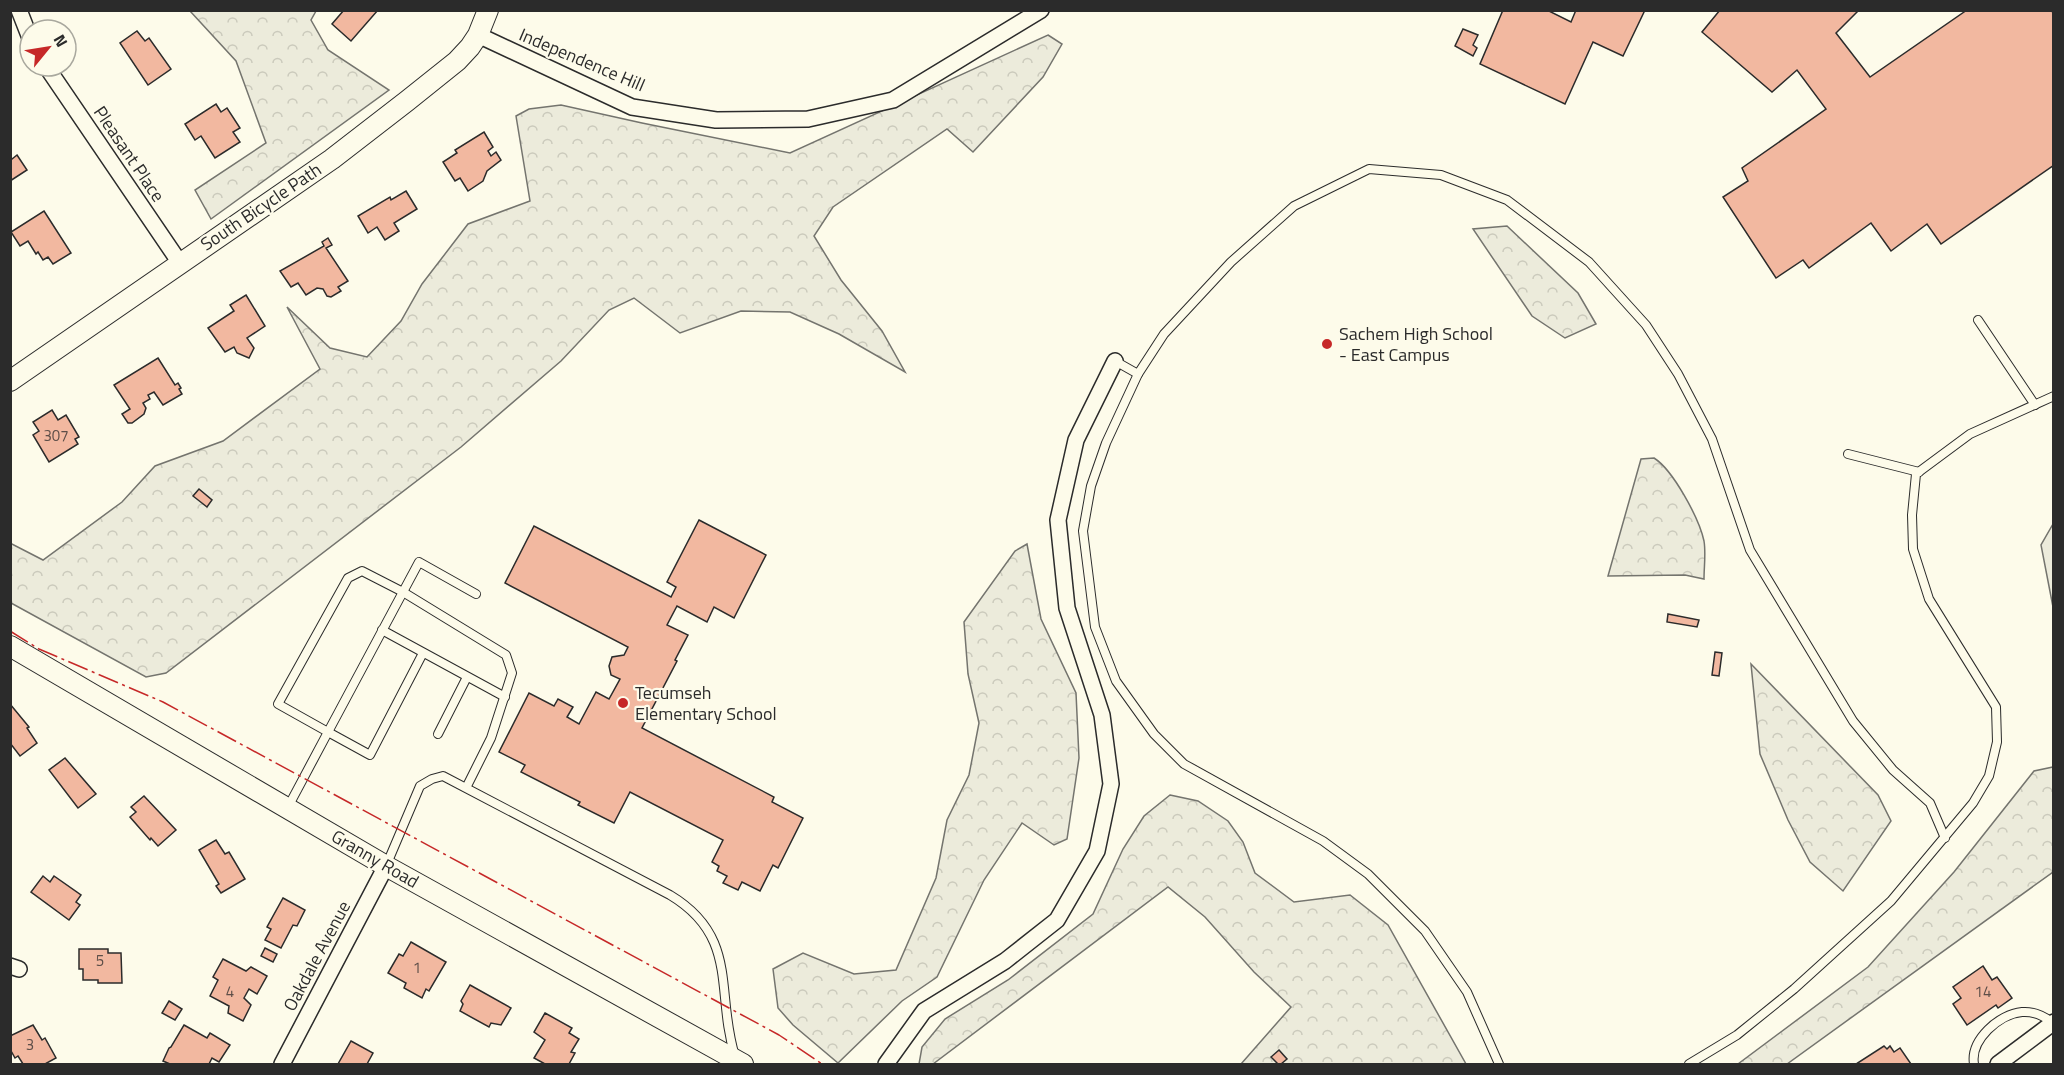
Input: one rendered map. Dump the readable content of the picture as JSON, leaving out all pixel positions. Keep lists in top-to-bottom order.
{
  "streets": {
    "street": [
      "Independence Hill",
      "Pleasant Place",
      "South Bicycle Path",
      "Granny Road",
      "Oakdale Avenue"
    ]
  },
  "crossings": [
    ["Independence Hill", "South Bicycle Path"],
    ["Pleasant Place", "South Bicycle Path"],
    ["Granny Road", "Oakdale Avenue"]
  ],
  "places": ["Sachem High School - East Campus", "Tecumseh Elementary School"],
  "house_numbers": [
    "307",
    "5",
    "1",
    "4",
    "14",
    "3"
  ],
  "north": "top right"
}
